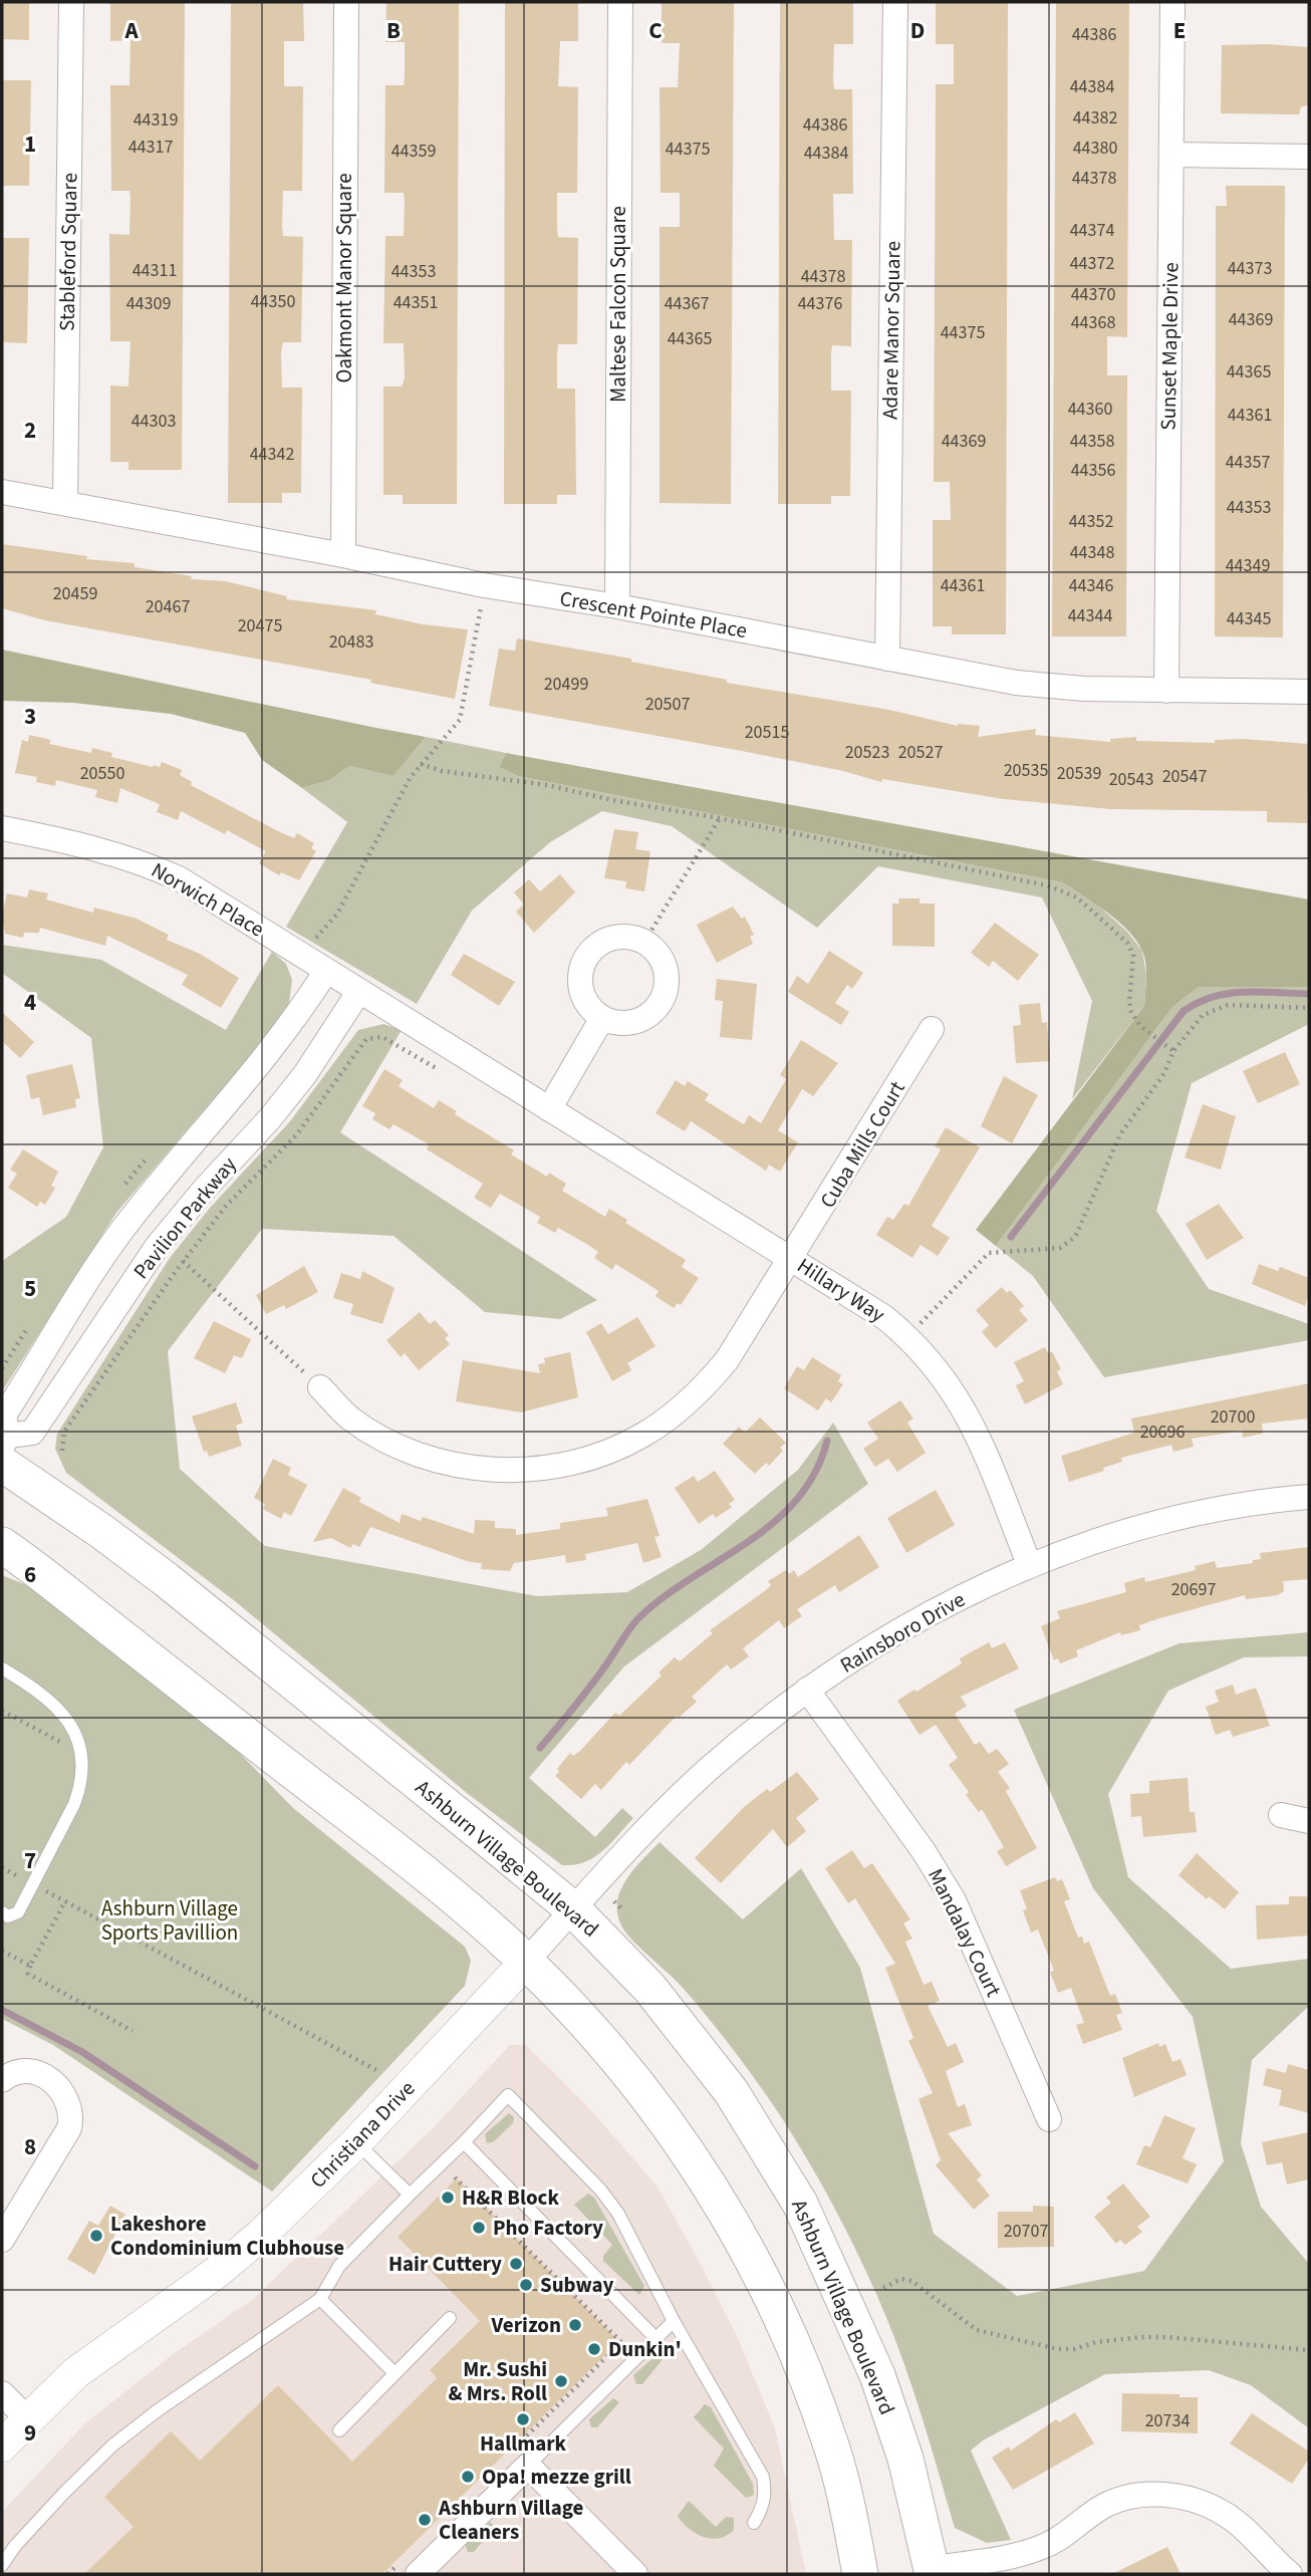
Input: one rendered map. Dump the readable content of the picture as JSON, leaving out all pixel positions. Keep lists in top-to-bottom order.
{
  "streets": {
    "main road": ["Ashburn Village Boulevard"],
    "street": [
      "Stableford Square",
      "Oakmont Manor Square",
      "Maltese Falcon Square",
      "Adare Manor Square",
      "Sunset Maple Drive",
      "Crescent Pointe Place",
      "Norwich Place",
      "Cuba Mills Court",
      "Pavilion Parkway",
      "Hillary Way",
      "Rainsboro Drive",
      "Mandalay Court",
      "Christiana Drive"
    ]
  },
  "crossings": [
    ["Stableford Square", "Crescent Pointe Place"],
    ["Oakmont Manor Square", "Crescent Pointe Place"],
    ["Maltese Falcon Square", "Crescent Pointe Place"],
    ["Adare Manor Square", "Crescent Pointe Place"],
    ["Sunset Maple Drive", "Crescent Pointe Place"],
    ["Norwich Place", "Pavilion Parkway"],
    ["Norwich Place", "Hillary Way"],
    ["Cuba Mills Court", "Hillary Way"],
    ["Pavilion Parkway", "Hillary Way"],
    ["Pavilion Parkway", "Ashburn Village Boulevard"],
    ["Hillary Way", "Rainsboro Drive"],
    ["Rainsboro Drive", "Ashburn Village Boulevard"],
    ["Rainsboro Drive", "Mandalay Court"],
    ["Rainsboro Drive", "Christiana Drive"],
    ["Ashburn Village Boulevard", "Christiana Drive"]
  ],
  "parks": ["Ashburn Village Sports Pavillion"],
  "places": [
    "H&R Block",
    "Pho Factory",
    "Lakeshore Condominium Clubhouse",
    "Hair Cuttery",
    "Subway",
    "Verizon",
    "Dunkin'",
    "Mr. Sushi & Mrs. Roll",
    "Hallmark",
    "Opa! mezze grill",
    "Ashburn Village Cleaners"
  ],
  "house_numbers": [
    "44386",
    "44384",
    "44382",
    "44319",
    "44386",
    "44317",
    "44380",
    "44375",
    "44359",
    "44384",
    "44378",
    "44374",
    "44372",
    "44373",
    "44311",
    "44353",
    "44378",
    "44370",
    "44350",
    "44351",
    "44309",
    "44367",
    "44376",
    "44369",
    "44368",
    "44375",
    "44365",
    "44365",
    "44360",
    "44361",
    "44303",
    "44369",
    "44358",
    "44342",
    "44357",
    "44356",
    "44353",
    "44352",
    "44348",
    "44349",
    "44361",
    "44346",
    "20459",
    "20467",
    "44344",
    "44345",
    "20475",
    "20483",
    "20499",
    "20507",
    "20515",
    "20523",
    "20527",
    "20535",
    "20550",
    "20539",
    "20547",
    "20543",
    "20700",
    "20696",
    "20697",
    "20707",
    "20734"
  ],
  "grid": {
    "columns": [
      "A",
      "B",
      "C",
      "D",
      "E"
    ],
    "rows": [
      "1",
      "2",
      "3",
      "4",
      "5",
      "6",
      "7",
      "8",
      "9"
    ]
  }
}
